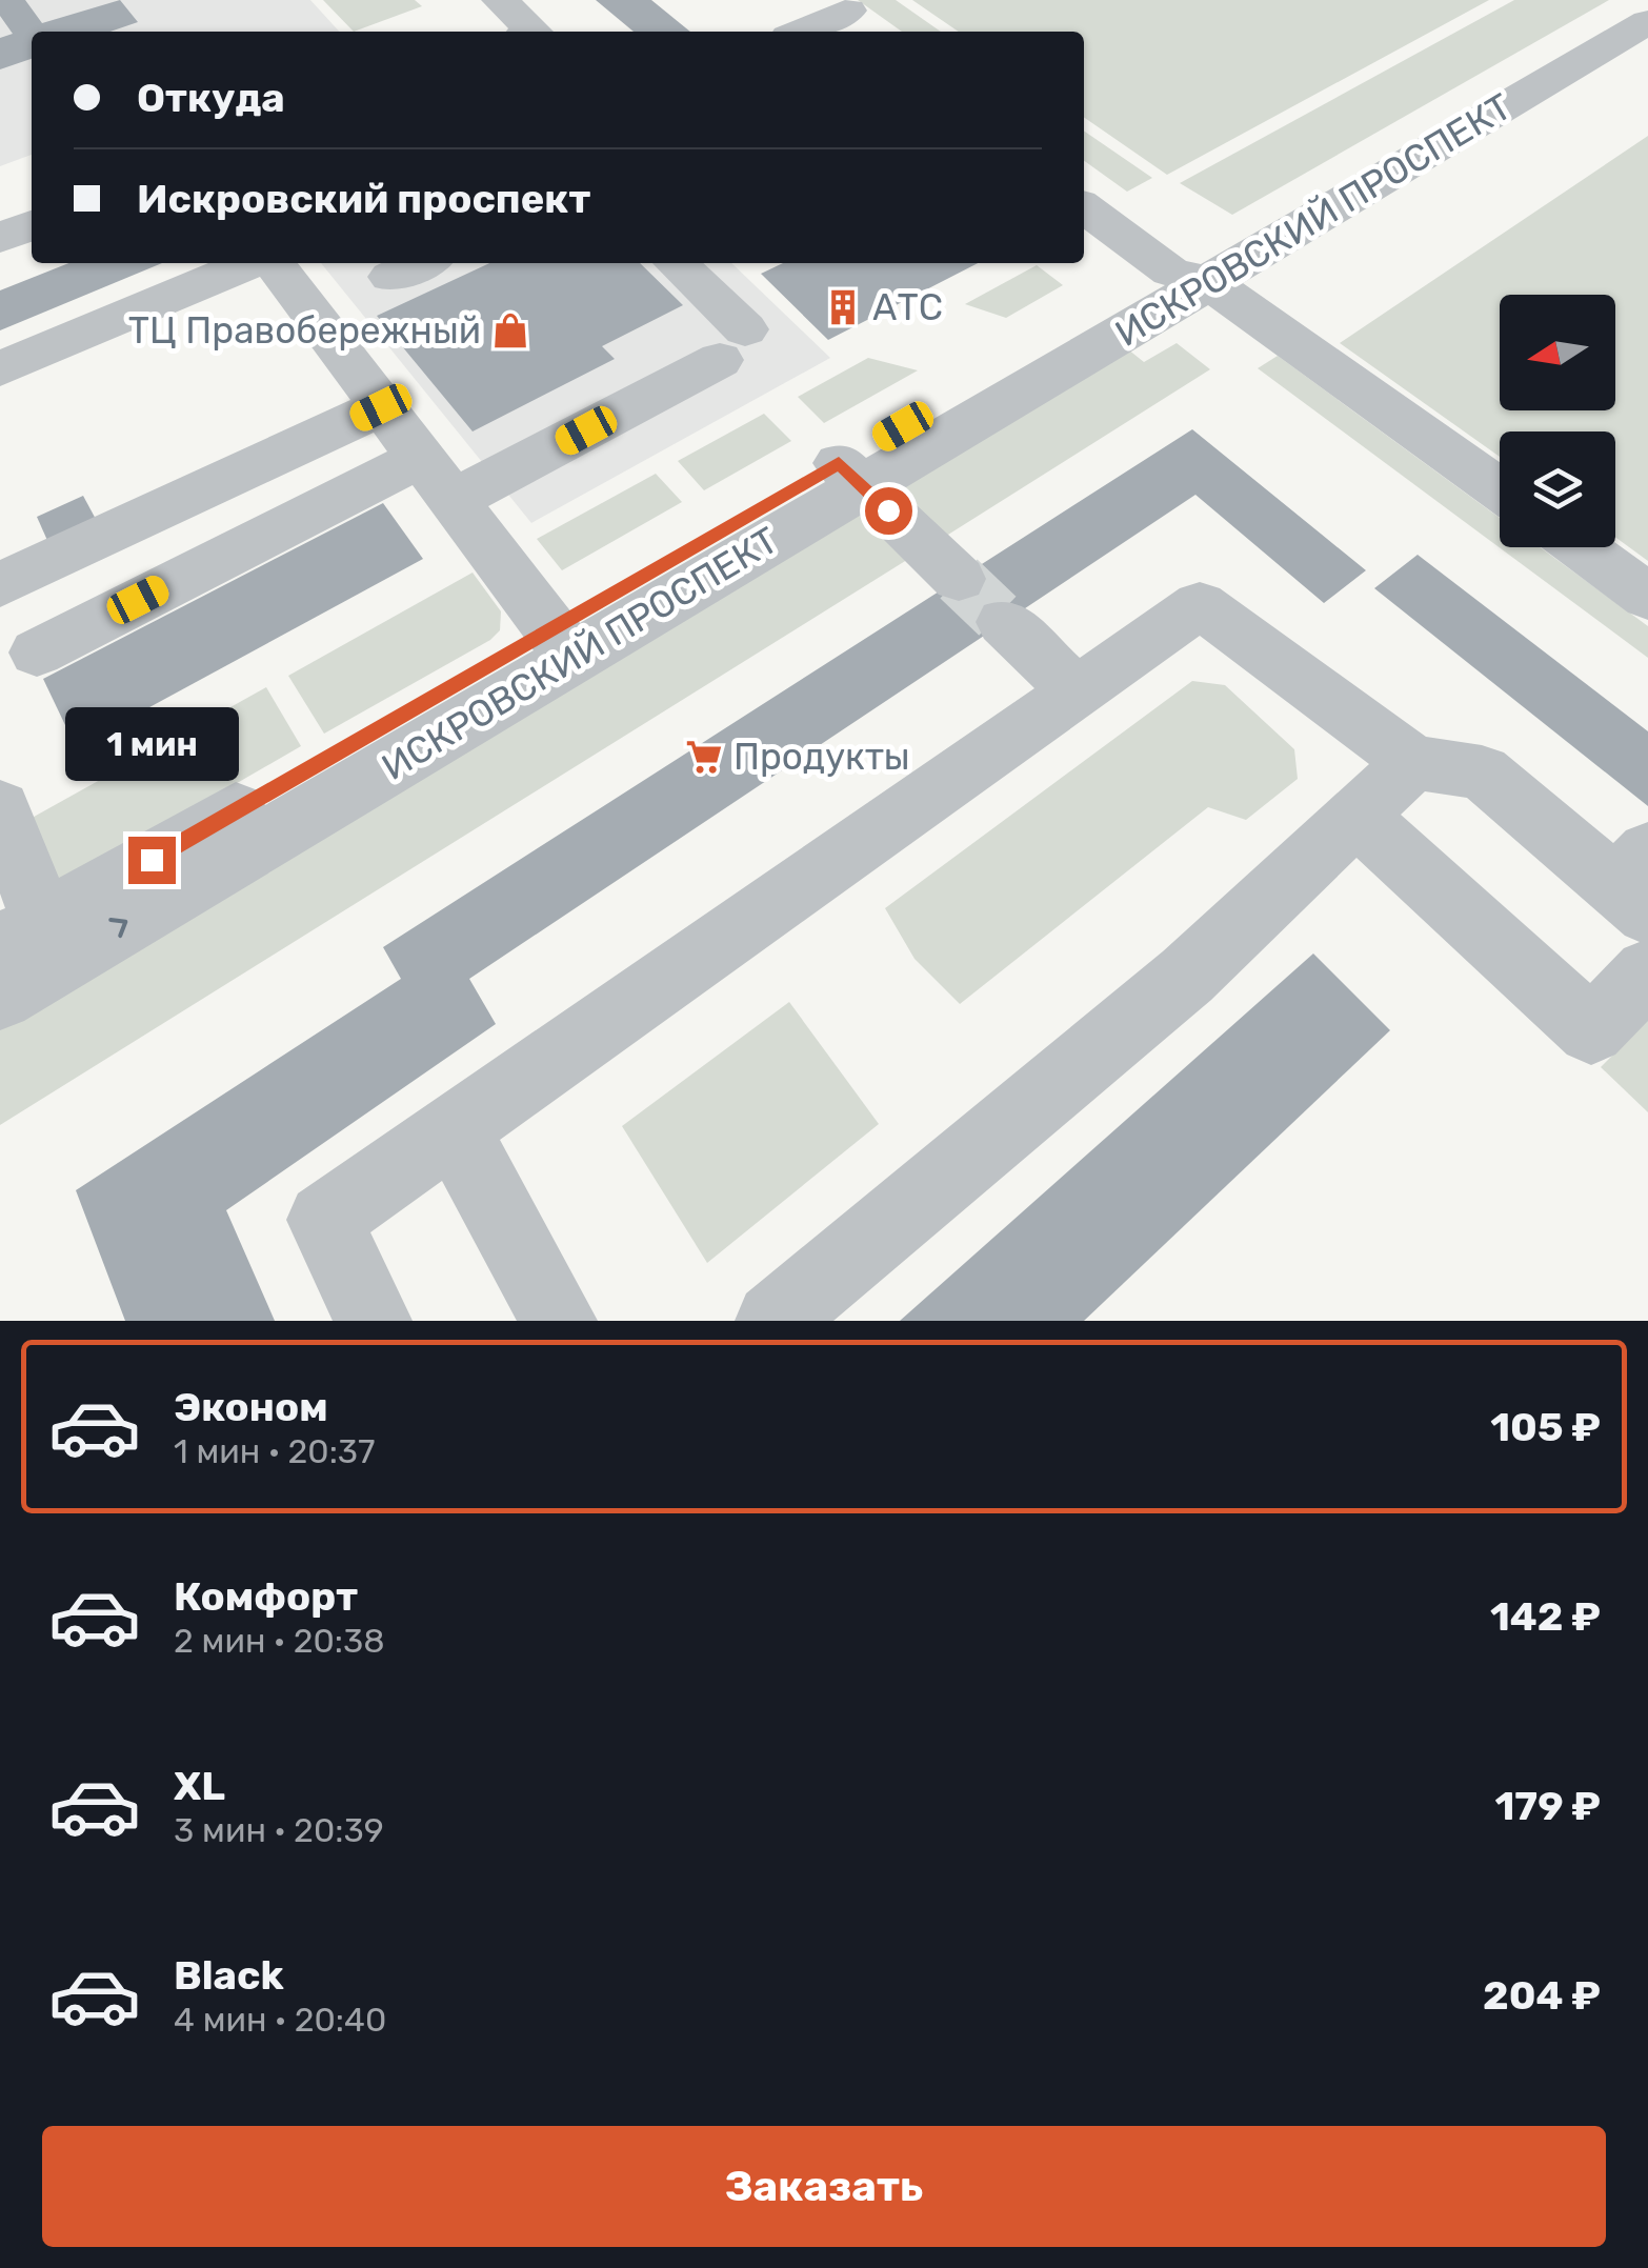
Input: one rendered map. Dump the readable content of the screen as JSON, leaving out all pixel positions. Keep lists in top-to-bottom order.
{
  "streets": {
    "street": ["ИСКРОВСКИЙ ПРОСПЕКТ"]
  },
  "places": {
    "building": ["АТС"],
    "shop": ["ТЦ Правобережный"],
    "supermarket": ["Продукты"]
  },
  "north": "left",
  "page": {
    "banner": ["Откуда", "Искровский проспект"],
    "bubble": "1 мин",
    "list": [
      {
        "name": "Эконом",
        "note": "1 мин · 20:37",
        "value": "105 ₽"
      },
      {
        "name": "Комфорт",
        "note": "2 мин · 20:38",
        "value": "142 ₽"
      },
      {
        "name": "XL",
        "note": "3 мин · 20:39",
        "value": "179 ₽"
      },
      {
        "name": "Black",
        "note": "4 мин · 20:40",
        "value": "204 ₽"
      }
    ],
    "buttons": "Заказать"
  }
}
